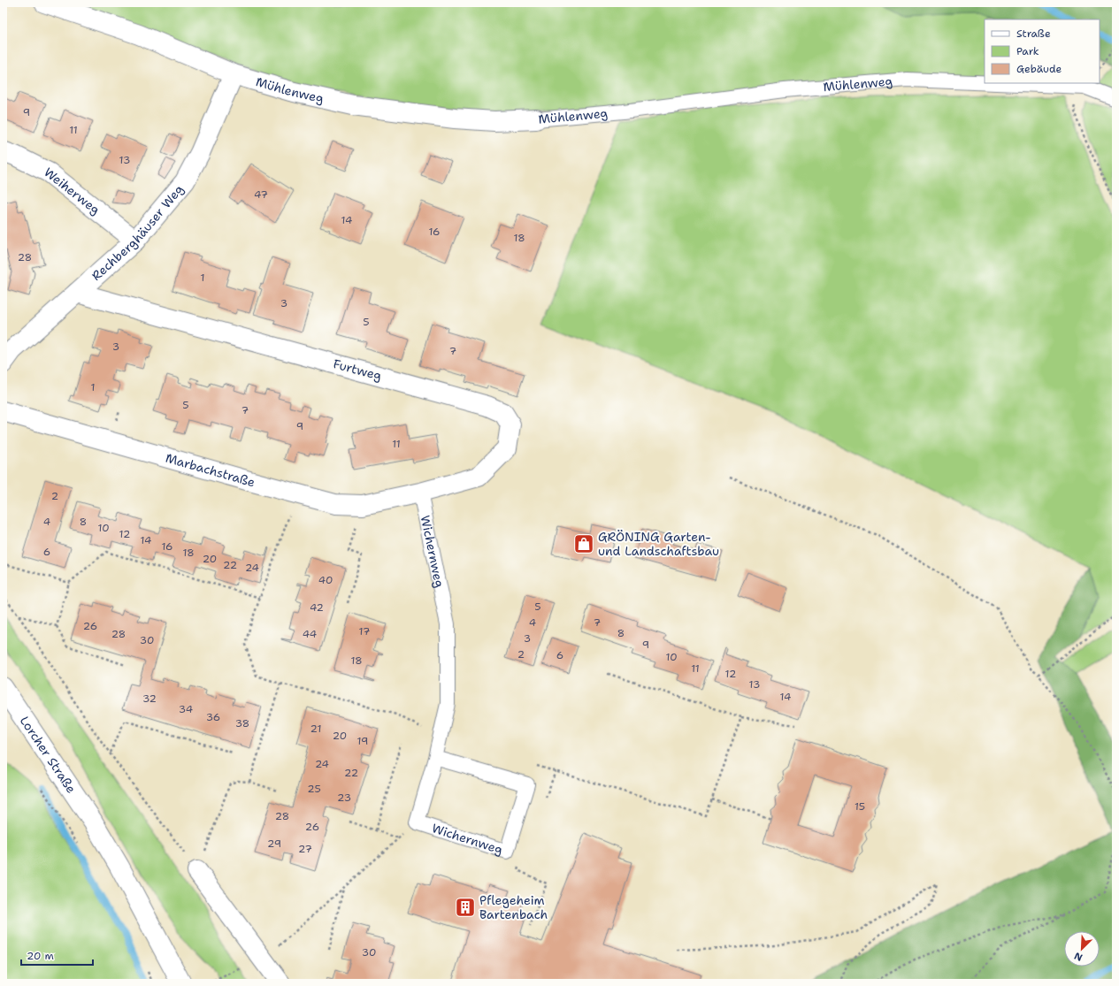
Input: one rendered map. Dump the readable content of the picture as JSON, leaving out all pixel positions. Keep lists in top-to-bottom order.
{
  "streets": {
    "street": [
      "Mühlenweg",
      "Weiherweg",
      "Rechberghäuser Weg",
      "Furtweg",
      "Marbachstraße",
      "Lorcher Straße"
    ],
    "lane": ["Wichernweg"]
  },
  "crossings": [
    ["Mühlenweg", "Rechberghäuser Weg"],
    ["Weiherweg", "Rechberghäuser Weg"],
    ["Rechberghäuser Weg", "Furtweg"],
    ["Furtweg", "Marbachstraße"],
    ["Furtweg", "Wichernweg"],
    ["Marbachstraße", "Wichernweg"]
  ],
  "places": {
    "shop": ["GRÖNING Garten- und Landschaftsbau"],
    "building": ["Pflegeheim Bartenbach"]
  },
  "house_numbers": [
    "9",
    "11",
    "13",
    "47",
    "14",
    "16",
    "18",
    "28",
    "1",
    "3",
    "5",
    "3",
    "7",
    "1",
    "5",
    "7",
    "9",
    "11",
    "2",
    "4",
    "8",
    "10",
    "12",
    "14",
    "16",
    "6",
    "18",
    "20",
    "22",
    "24",
    "40",
    "5",
    "42",
    "4",
    "7",
    "26",
    "17",
    "8",
    "28",
    "44",
    "3",
    "30",
    "9",
    "2",
    "6",
    "10",
    "18",
    "11",
    "12",
    "13",
    "14",
    "32",
    "34",
    "36",
    "38",
    "21",
    "20",
    "19",
    "24",
    "22",
    "25",
    "23",
    "15",
    "28",
    "26",
    "29",
    "27",
    "30"
  ],
  "legend": ["Straße", "Park", "Gebäude"],
  "scale_bar": "20 m",
  "north": "bottom left"
}
